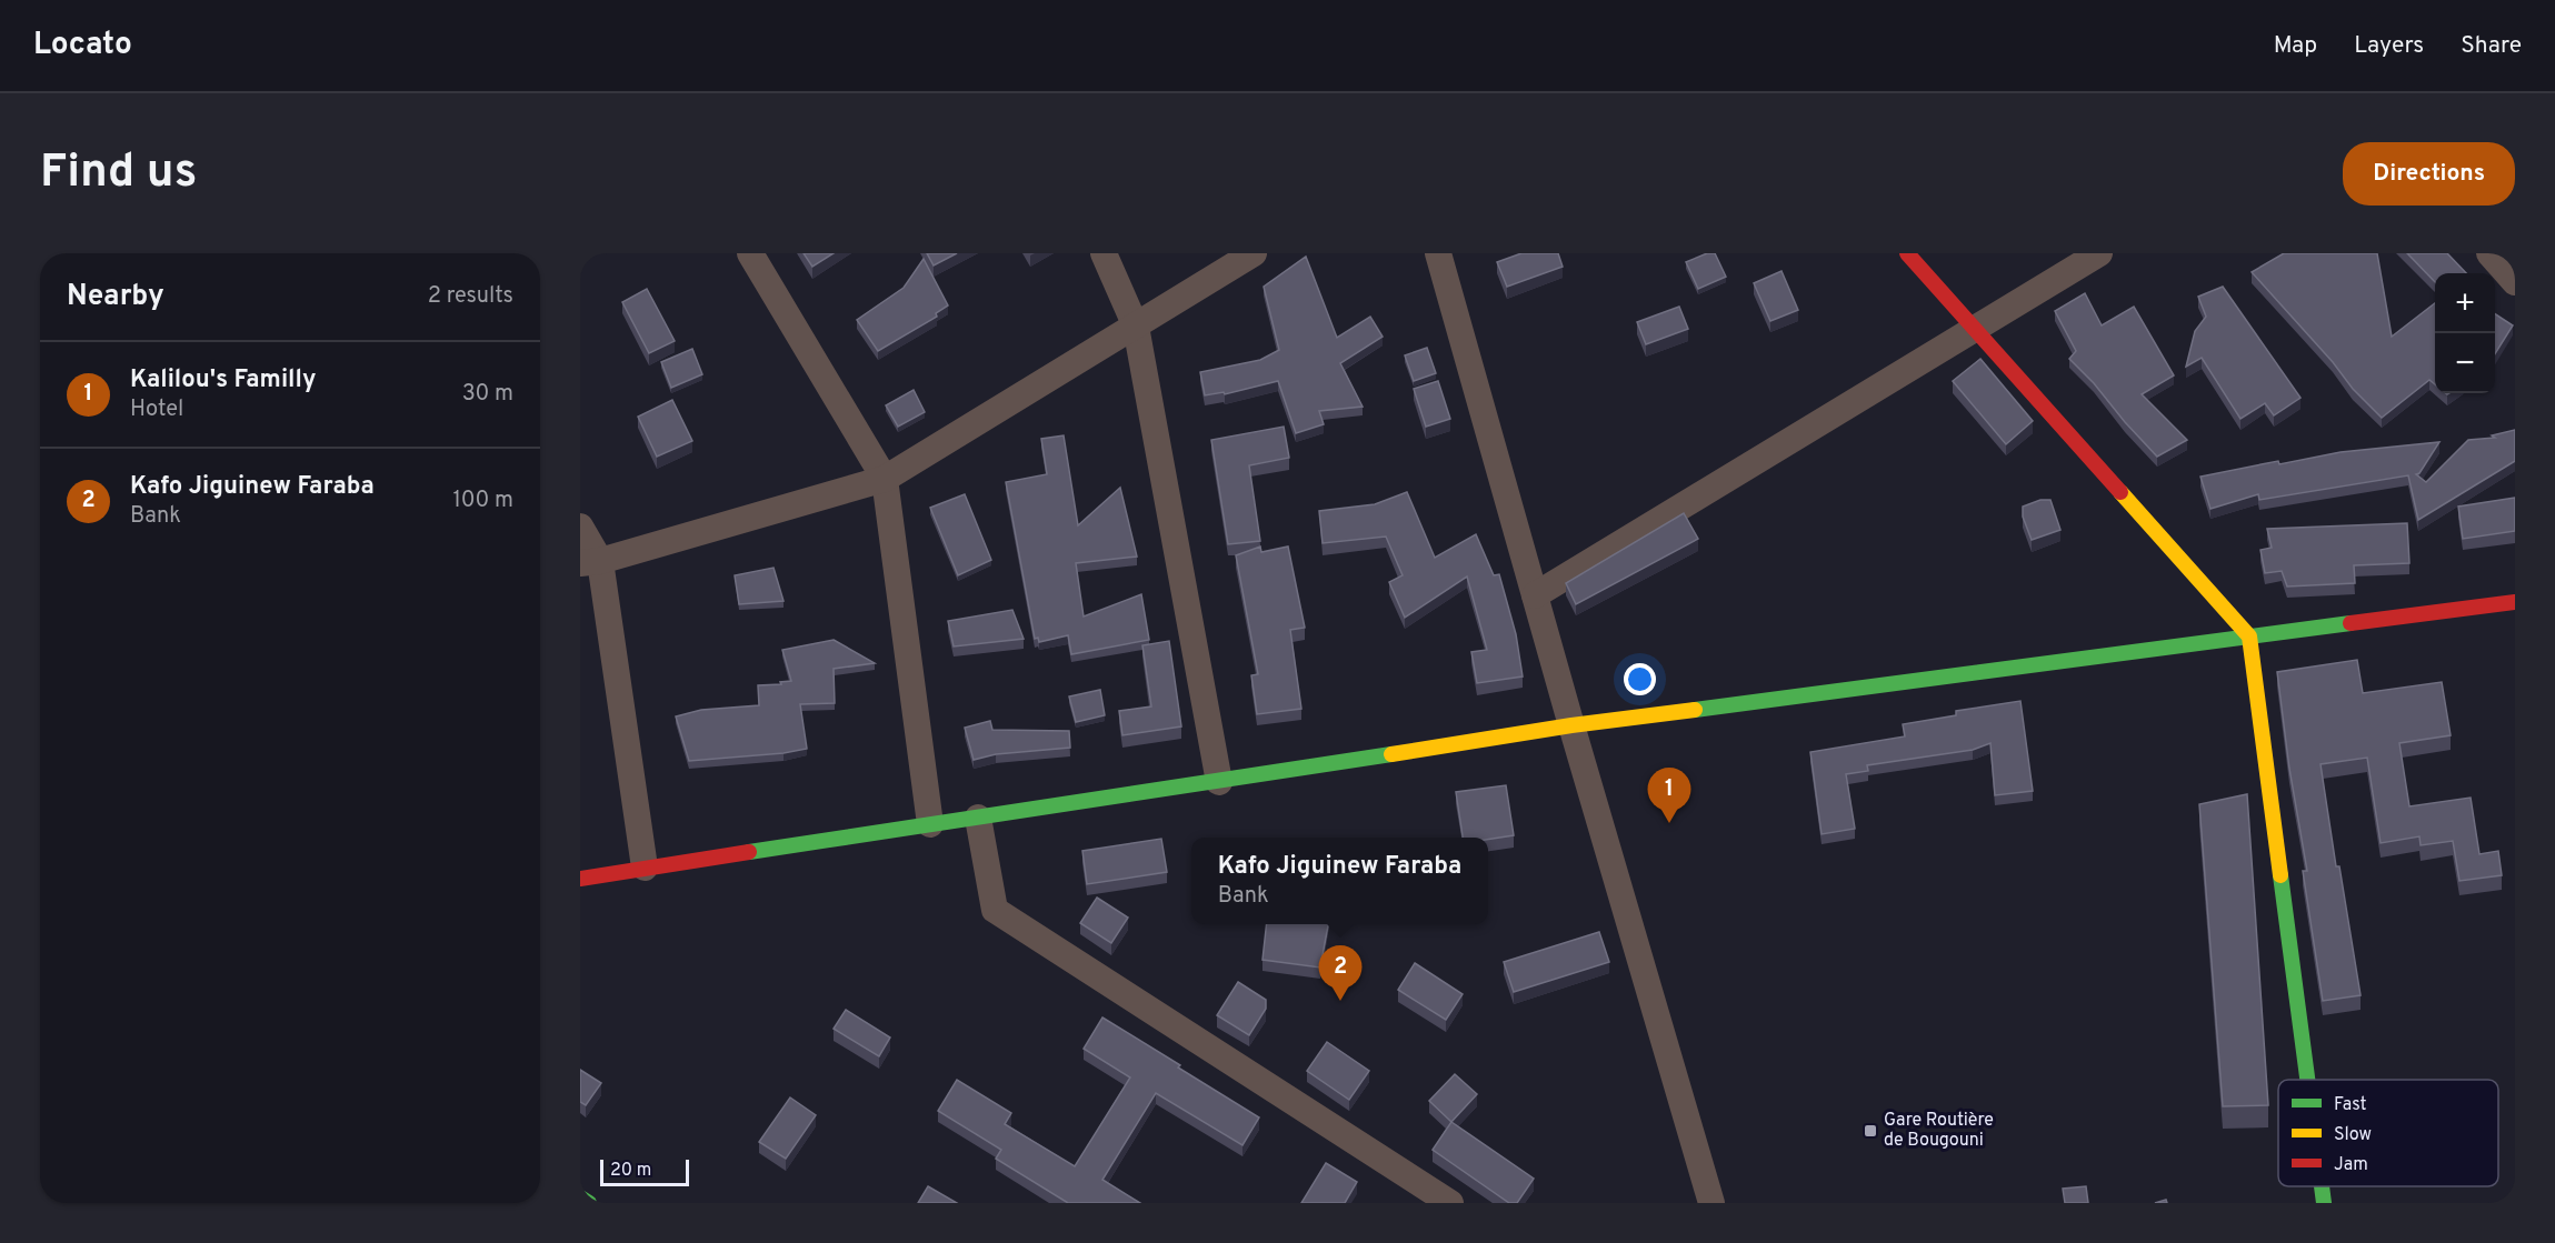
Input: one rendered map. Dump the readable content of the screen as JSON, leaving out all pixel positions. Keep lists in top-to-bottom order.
{
  "places": {
    "transit": ["Gare Routière de Bougouni"]
  },
  "legend": ["Fast", "Slow", "Jam"],
  "scale_bar": "20 m",
  "page": {
    "header": "Locato",
    "nav": ["Map", "Layers", "Share"],
    "buttons": "Directions",
    "title": "Find us",
    "heading": ["Nearby", "2 results"],
    "map_buttons": ["+", "−"],
    "list": [
      {
        "mark": "1",
        "name": "Kalilou's Familly",
        "note": "Hotel",
        "value": "30 m"
      },
      {
        "mark": "2",
        "name": "Kafo Jiguinew Faraba",
        "note": "Bank",
        "value": "100 m"
      }
    ],
    "pins": ["1", "2"],
    "popup": ["Kafo Jiguinew Faraba", "Bank"],
    "scale": "20 m"
  }
}
